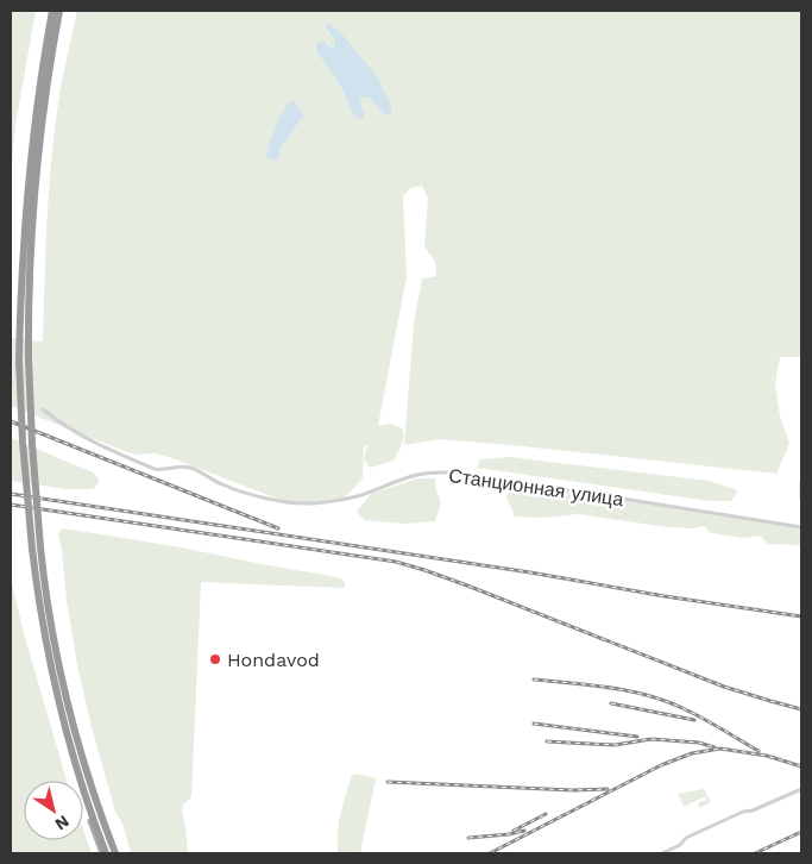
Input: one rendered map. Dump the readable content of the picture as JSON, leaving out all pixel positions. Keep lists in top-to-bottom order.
{
  "streets": {
    "street": ["Станционная улица"]
  },
  "places": ["Hondavod"],
  "north": "bottom right"
}
